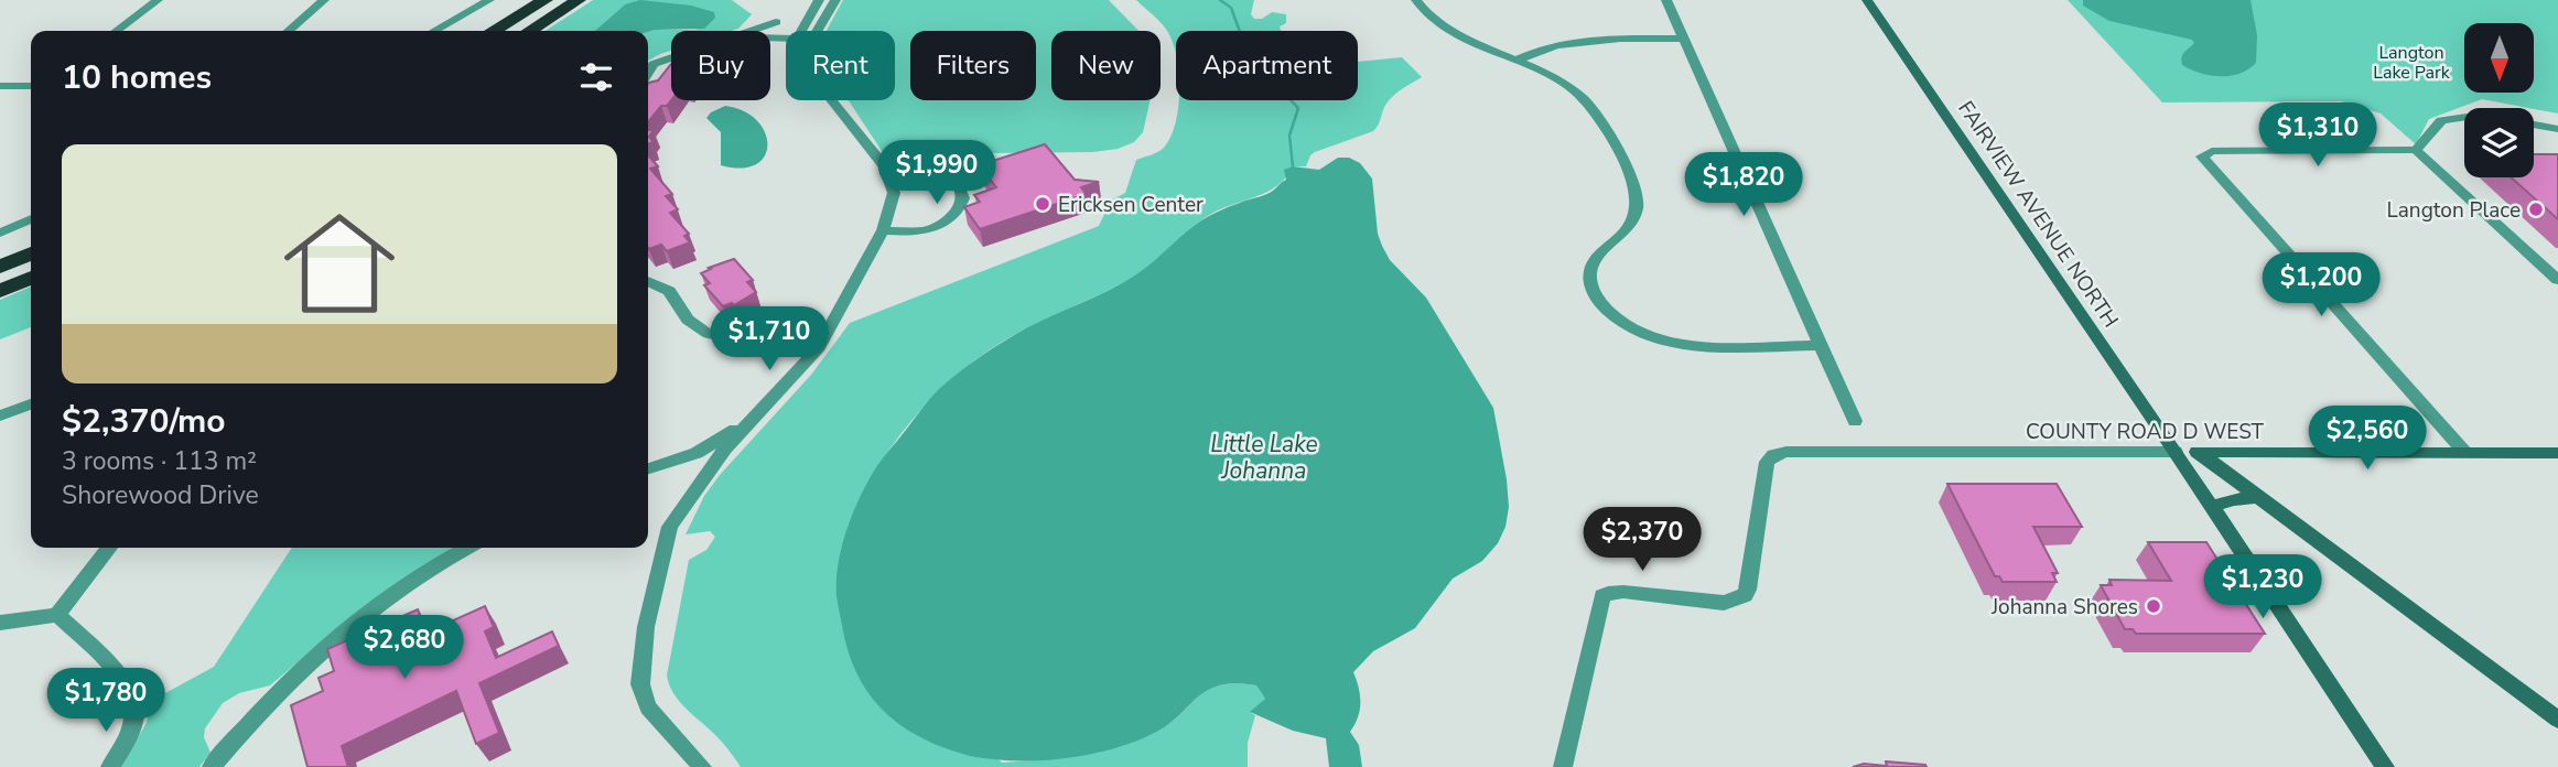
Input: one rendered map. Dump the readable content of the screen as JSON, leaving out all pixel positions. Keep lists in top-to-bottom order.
{
  "streets": {
    "street": ["FAIRVIEW AVENUE NORTH", "COUNTY ROAD D WEST"]
  },
  "crossings": [
    ["FAIRVIEW AVENUE NORTH", "COUNTY ROAD D WEST"]
  ],
  "water": ["Little Lake Johanna"],
  "parks": ["Langton Lake Park"],
  "places": ["Ericksen Center", "Langton Place", "Johanna Shores"],
  "north": "bottom",
  "page": {
    "chip": [
      "Buy",
      "Rent",
      "Filters",
      "New",
      "Apartment"
    ],
    "heading": "10 homes",
    "price": [
      "$1,310",
      "$1,990",
      "$1,820",
      "$1,200",
      "$1,710",
      "$2,560",
      "$2,370",
      "$1,230",
      "$2,680",
      "$1,780"
    ],
    "list": [
      {
        "name": "$2,370/mo",
        "note": "3 rooms · 113 m² · Shorewood Drive"
      }
    ]
  }
}
